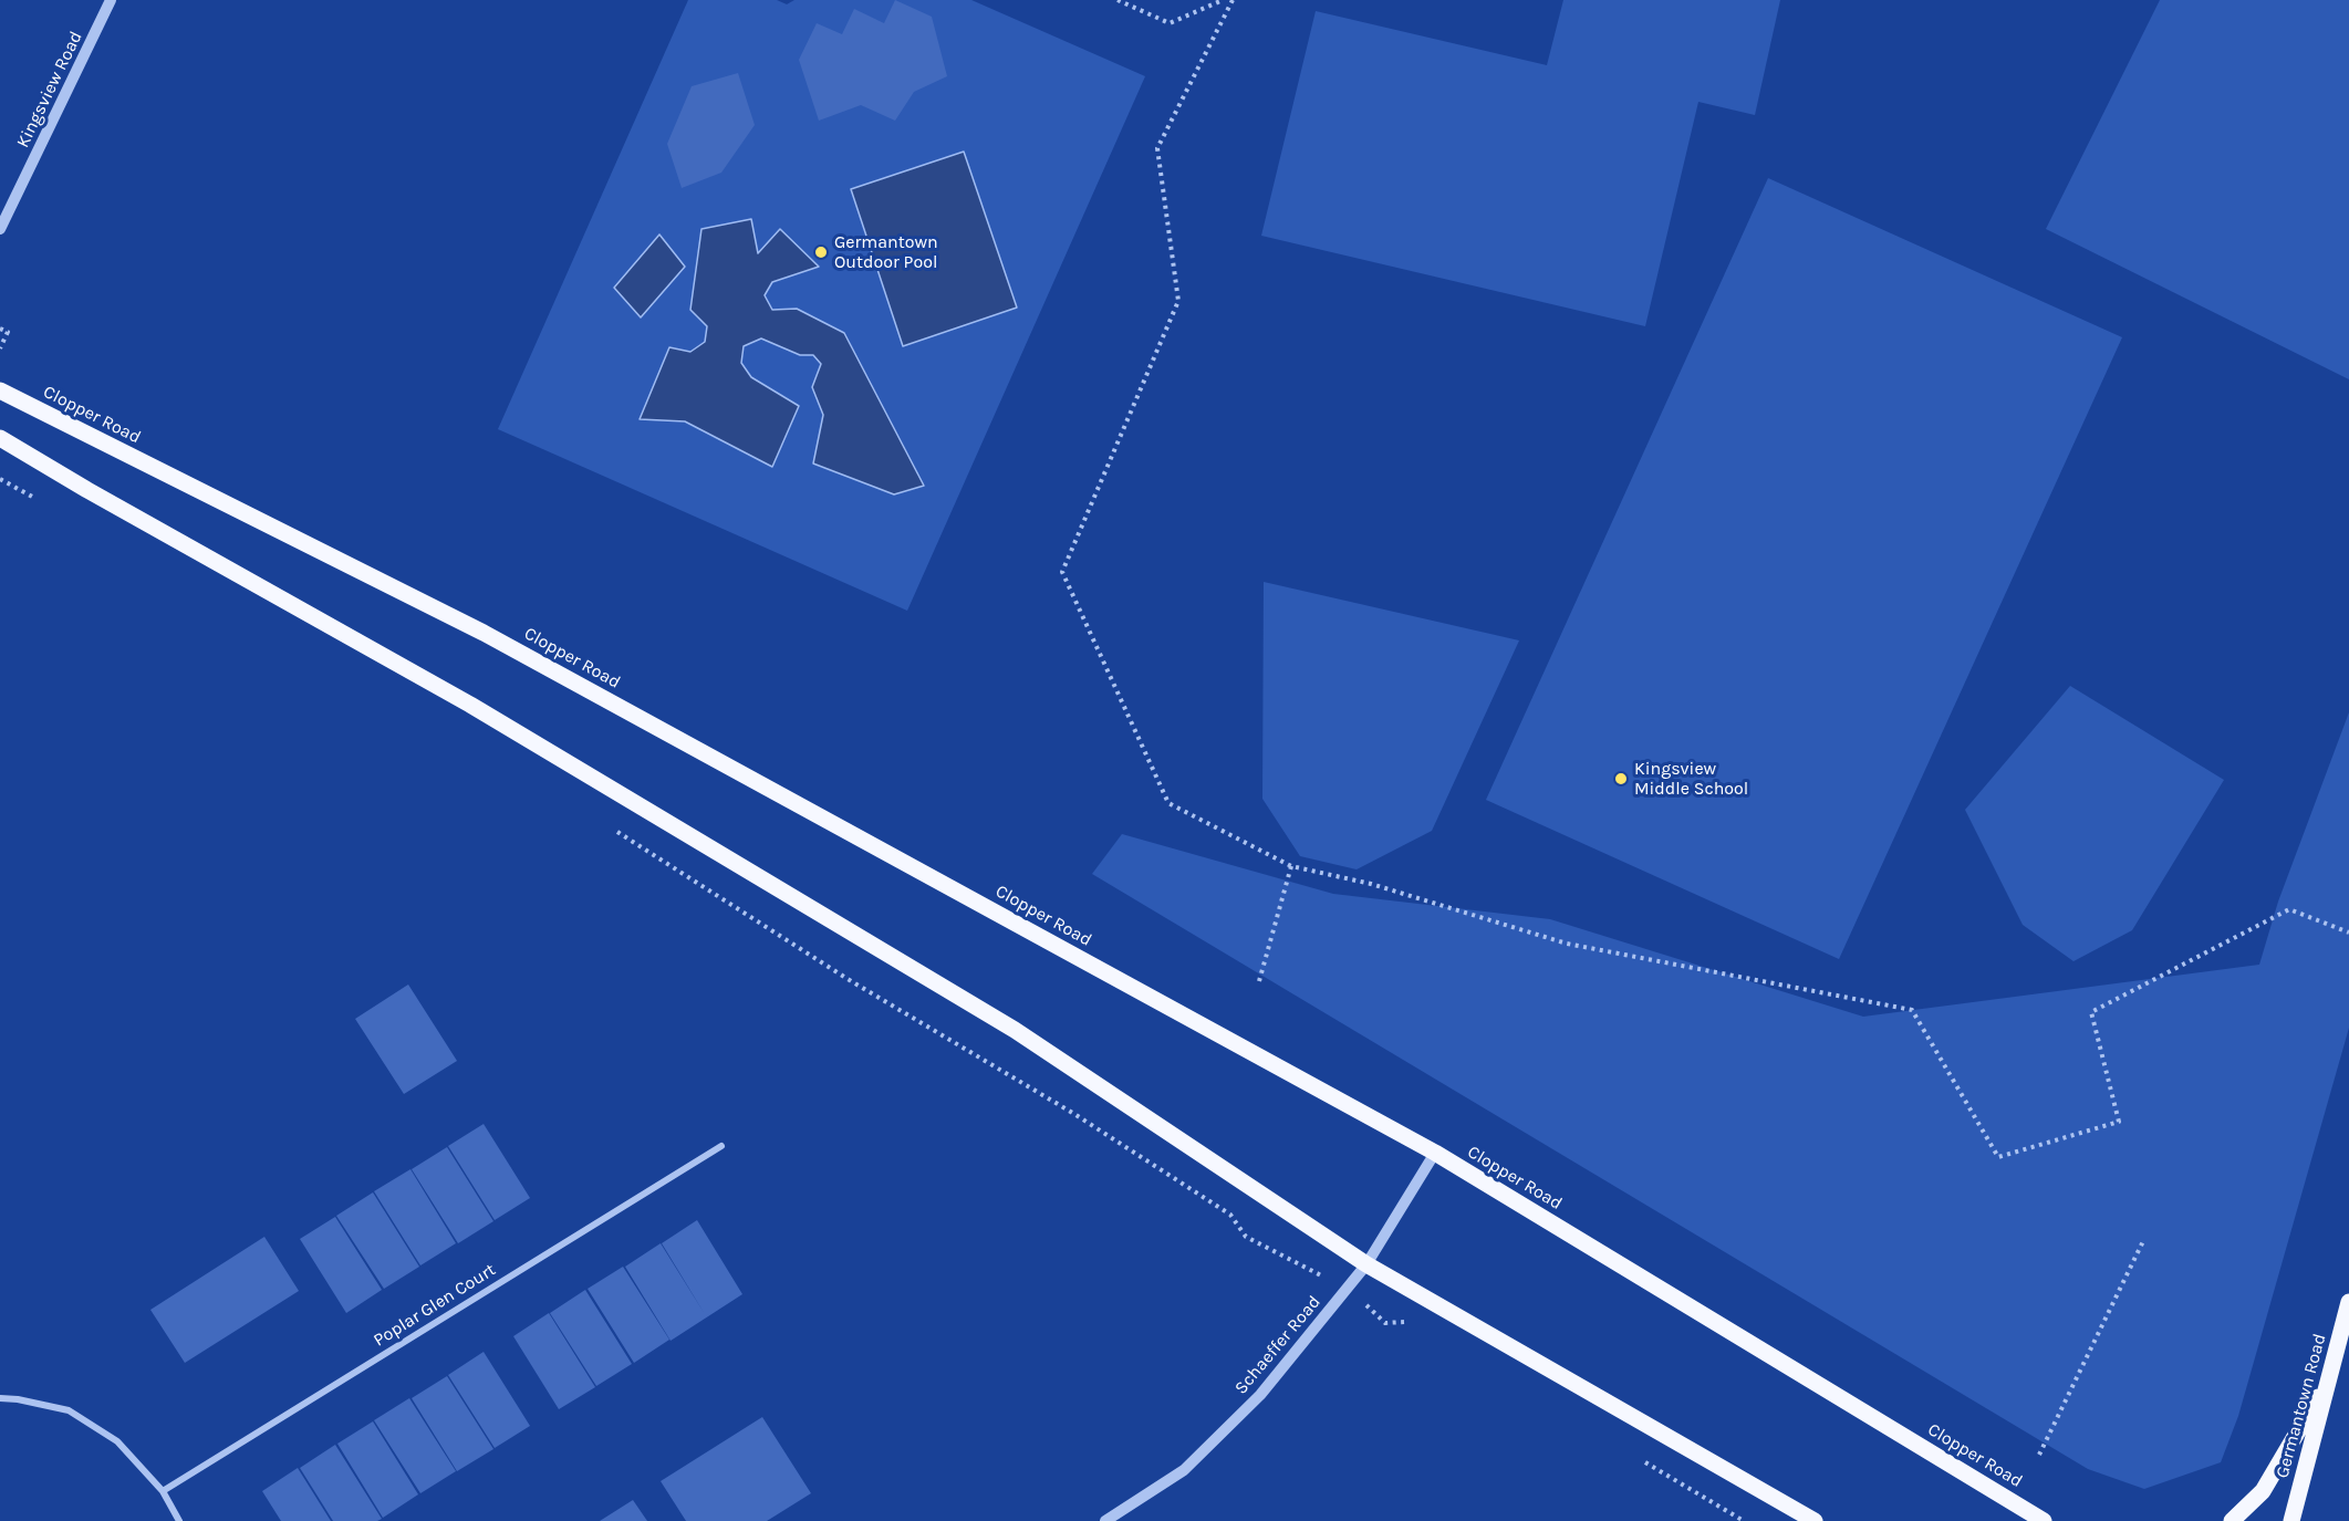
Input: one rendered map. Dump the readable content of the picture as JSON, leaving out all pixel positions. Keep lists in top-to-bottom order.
{
  "streets": {
    "main road": ["Clopper Road", "Germantown Road"],
    "street": ["Kingsview Road", "Poplar Glen Court", "Schaeffer Road"]
  },
  "crossings": [
    ["Clopper Road", "Schaeffer Road"]
  ],
  "places": ["Germantown Outdoor Pool", "Kingsview Middle School"]
}
